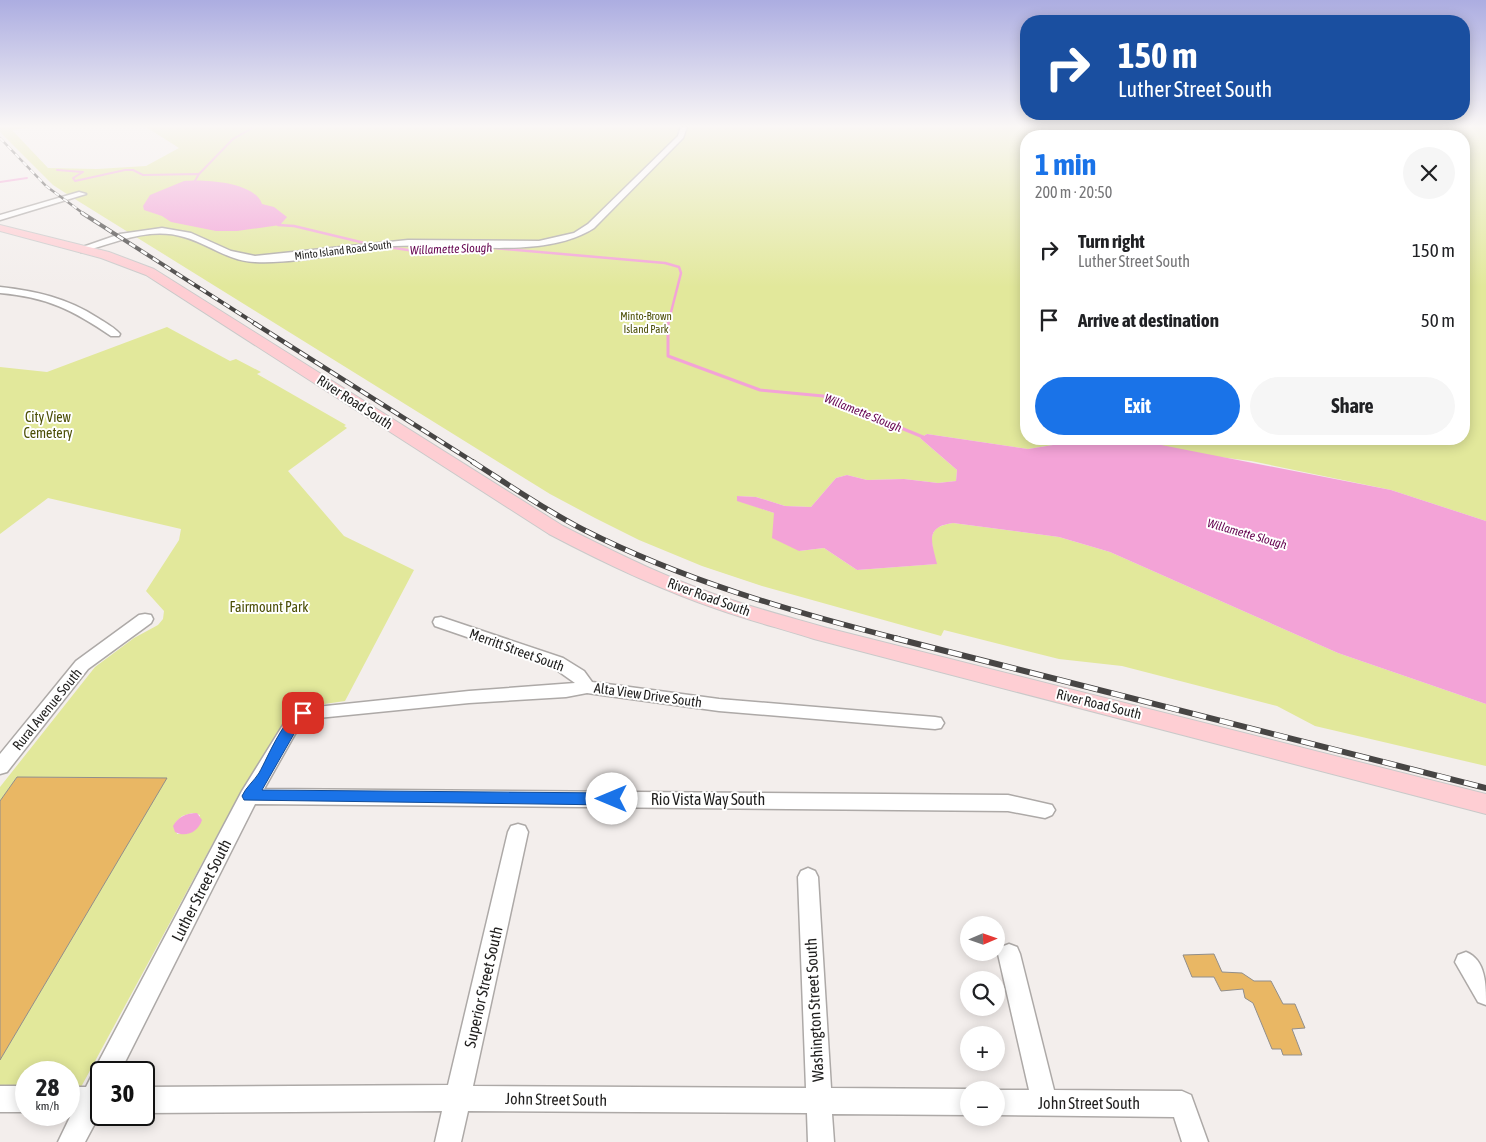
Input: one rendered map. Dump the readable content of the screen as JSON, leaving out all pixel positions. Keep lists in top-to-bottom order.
{
  "streets": {
    "main road": ["River Road South"],
    "street": [
      "Minto Island Road South",
      "Merritt Street South",
      "Alta View Drive South",
      "Rural Avenue South",
      "Rio Vista Way South",
      "Luther Street South",
      "Superior Street South",
      "Washington Street South",
      "John Street South"
    ]
  },
  "crossings": [
    ["Minto Island Road South", "River Road South"],
    ["Merritt Street South", "Alta View Drive South"],
    ["Alta View Drive South", "Luther Street South"],
    ["Rio Vista Way South", "Luther Street South"],
    ["Superior Street South", "John Street South"],
    ["Washington Street South", "John Street South"]
  ],
  "water": ["Willamette Slough"],
  "parks": ["Minto-Brown Island Park", "City View Cemetery", "Fairmount Park"],
  "north": "right",
  "page": {
    "turn": ["150 m", "Luther Street South"],
    "heading": ["1 min", "200 m · 20:50"],
    "list": [
      {
        "name": "Turn right",
        "note": "Luther Street South",
        "value": "150 m"
      },
      {
        "name": "Arrive at destination",
        "value": "50 m"
      }
    ],
    "buttons": ["Exit", "Share"],
    "map_buttons": ["+", "−"],
    "speed": "28 km/h",
    "limit": "30"
  }
}
